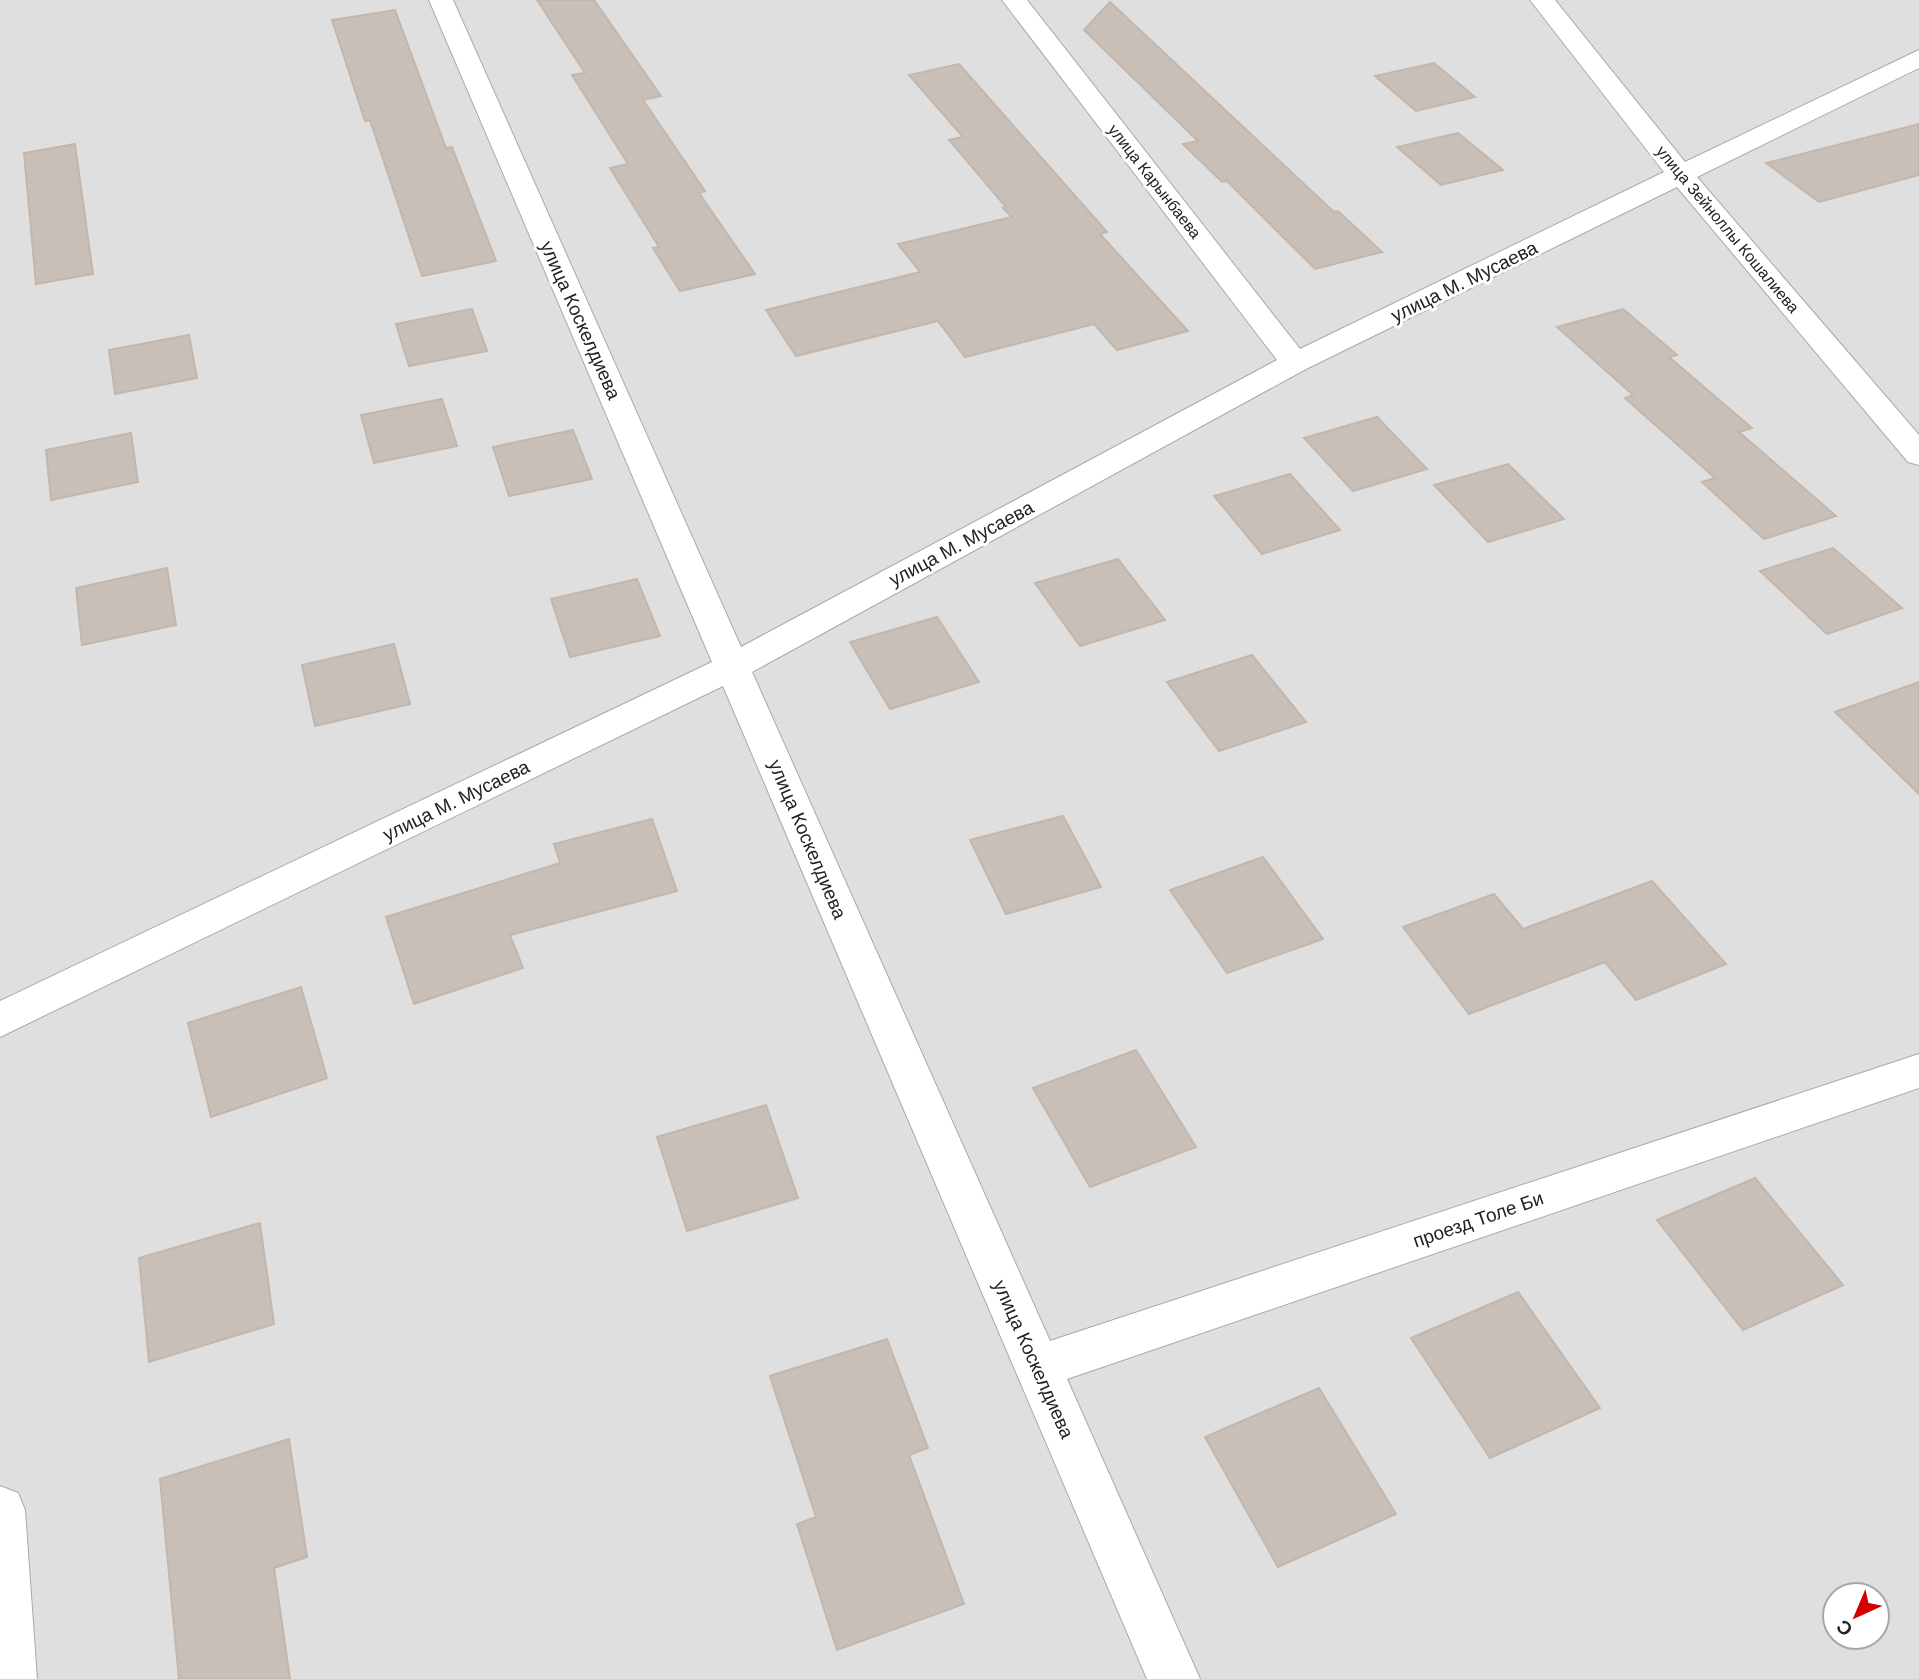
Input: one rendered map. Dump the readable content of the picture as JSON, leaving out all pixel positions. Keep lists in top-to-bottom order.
{
  "streets": {
    "street": [
      "улица Карынбаева",
      "улица Зейноллы Кошалиева",
      "улица М. Мусаева",
      "улица Коскелдиева",
      "проезд Толе Би"
    ]
  },
  "crossings": [
    ["улица Карынбаева", "улица М. Мусаева"],
    ["улица Зейноллы Кошалиева", "улица М. Мусаева"],
    ["улица М. Мусаева", "улица Коскелдиева"],
    ["улица Коскелдиева", "проезд Толе Би"]
  ],
  "north": "bottom left"
}
